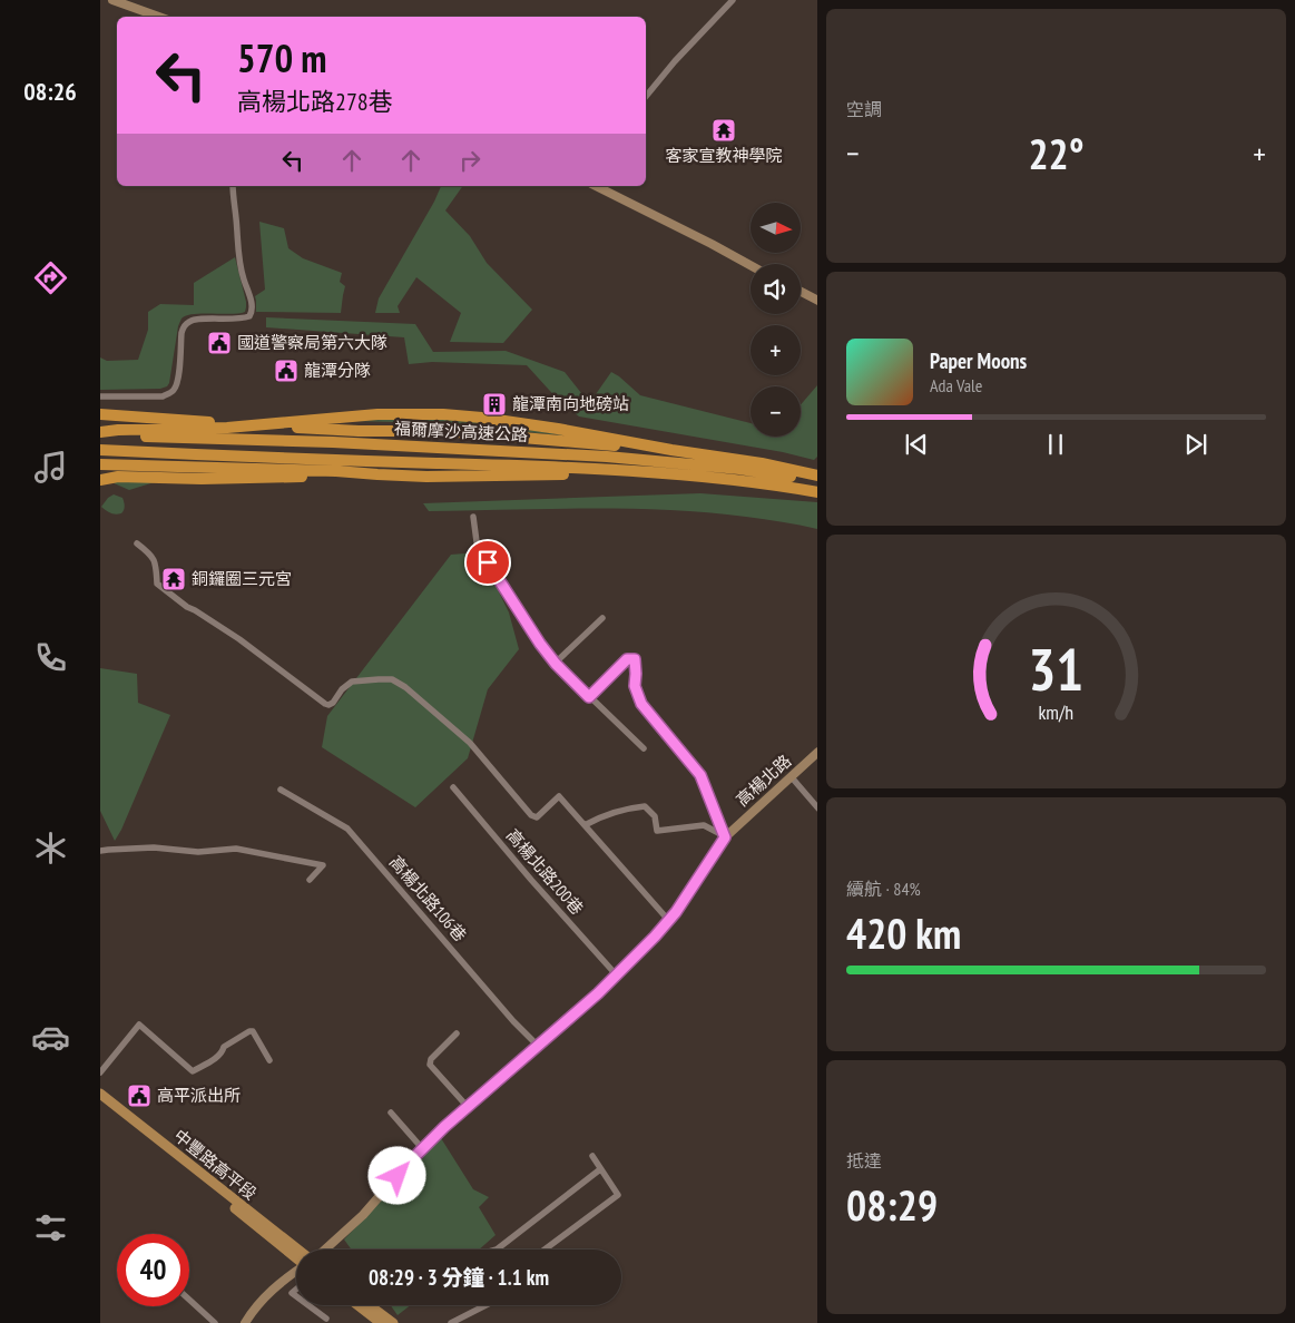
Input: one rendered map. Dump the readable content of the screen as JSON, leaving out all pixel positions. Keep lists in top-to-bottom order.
{
  "streets": {
    "highway": ["福爾摩沙高速公路"],
    "main road": ["中豐路高平段"],
    "street": ["高楊北路", "高楊北路200巷", "高楊北路106巷"]
  },
  "crossings": [
    ["高楊北路", "高楊北路200巷"],
    ["高楊北路", "高楊北路106巷"]
  ],
  "places": {
    "temple": ["客家宣教神學院", "銅鑼圈三元宮"],
    "public building": ["國道警察局第六大隊", "龍潭分隊", "高平派出所"],
    "building": ["龍潭南向地磅站"]
  },
  "north": "right",
  "page": {
    "tabs": "08:26",
    "tile": [
      "空調",
      ["續航 · 84%", "420 km"],
      ["抵達", "08:29"]
    ],
    "turn": ["570 m", "高楊北路278巷"],
    "heat": ["−", "22°", "+"],
    "map_buttons": ["+", "−"],
    "song": ["Paper Moons", "Ada Vale"],
    "limit": "40",
    "trip": "08:29 · 3 分鐘 · 1.1 km",
    "gauge": ["31", "km/h"]
  }
}
